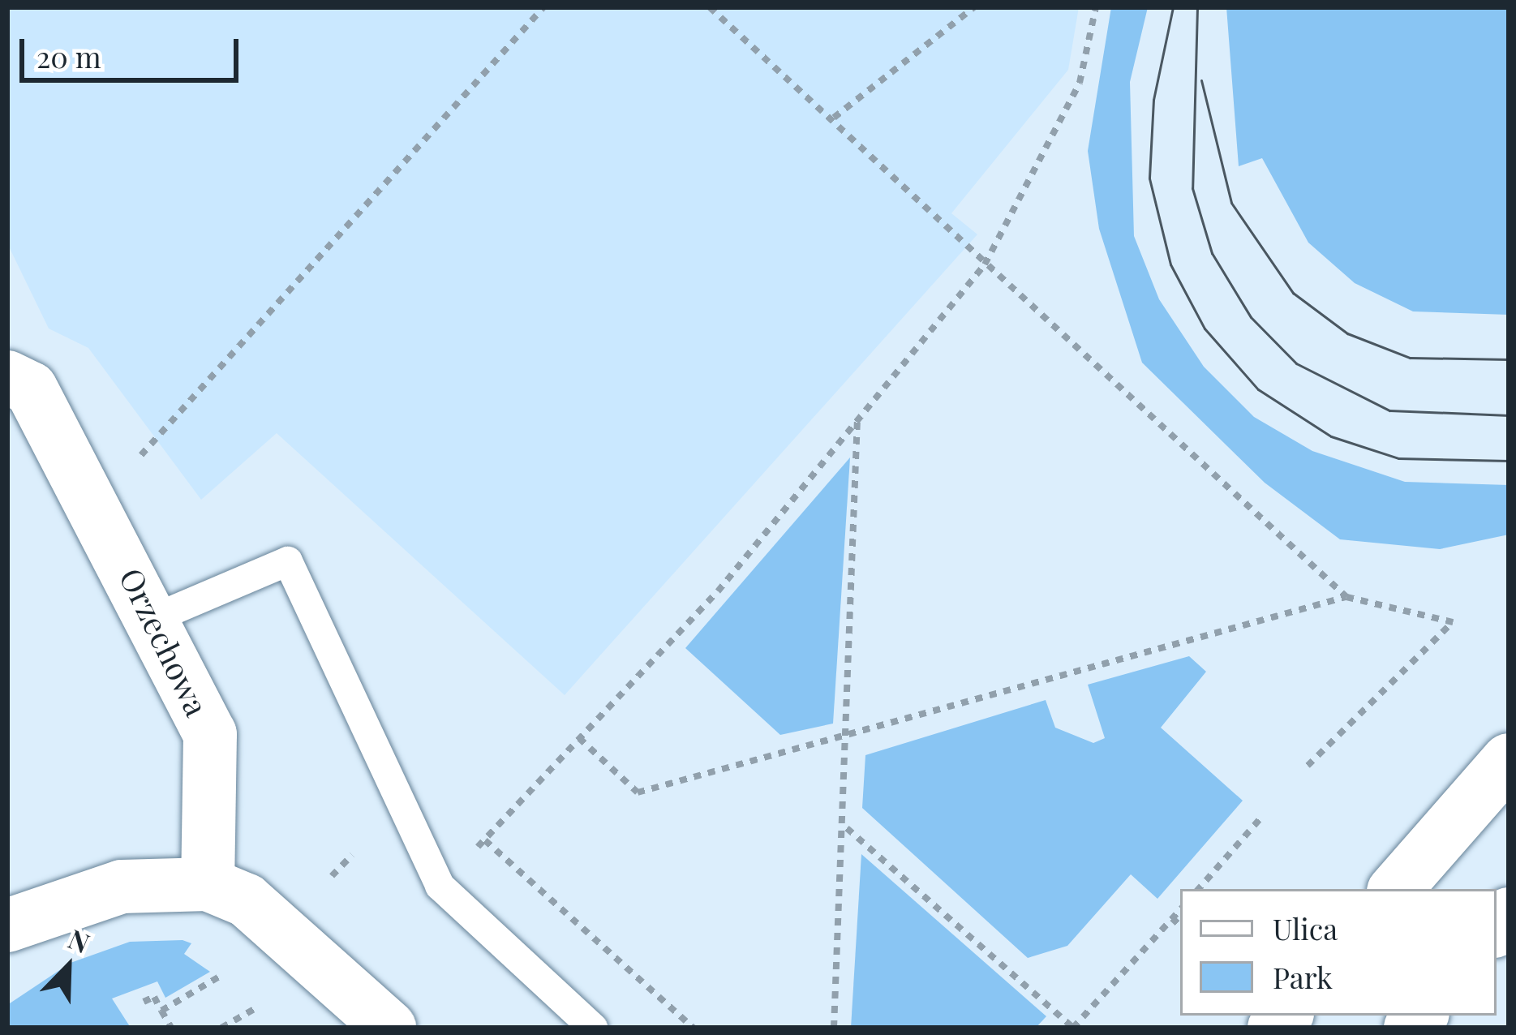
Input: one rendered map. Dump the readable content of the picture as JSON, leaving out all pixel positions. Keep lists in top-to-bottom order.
{
  "streets": {
    "street": ["Orzechowa"]
  },
  "legend": ["Ulica", "Park"],
  "scale_bar": "20 m",
  "north": "top right"
}
